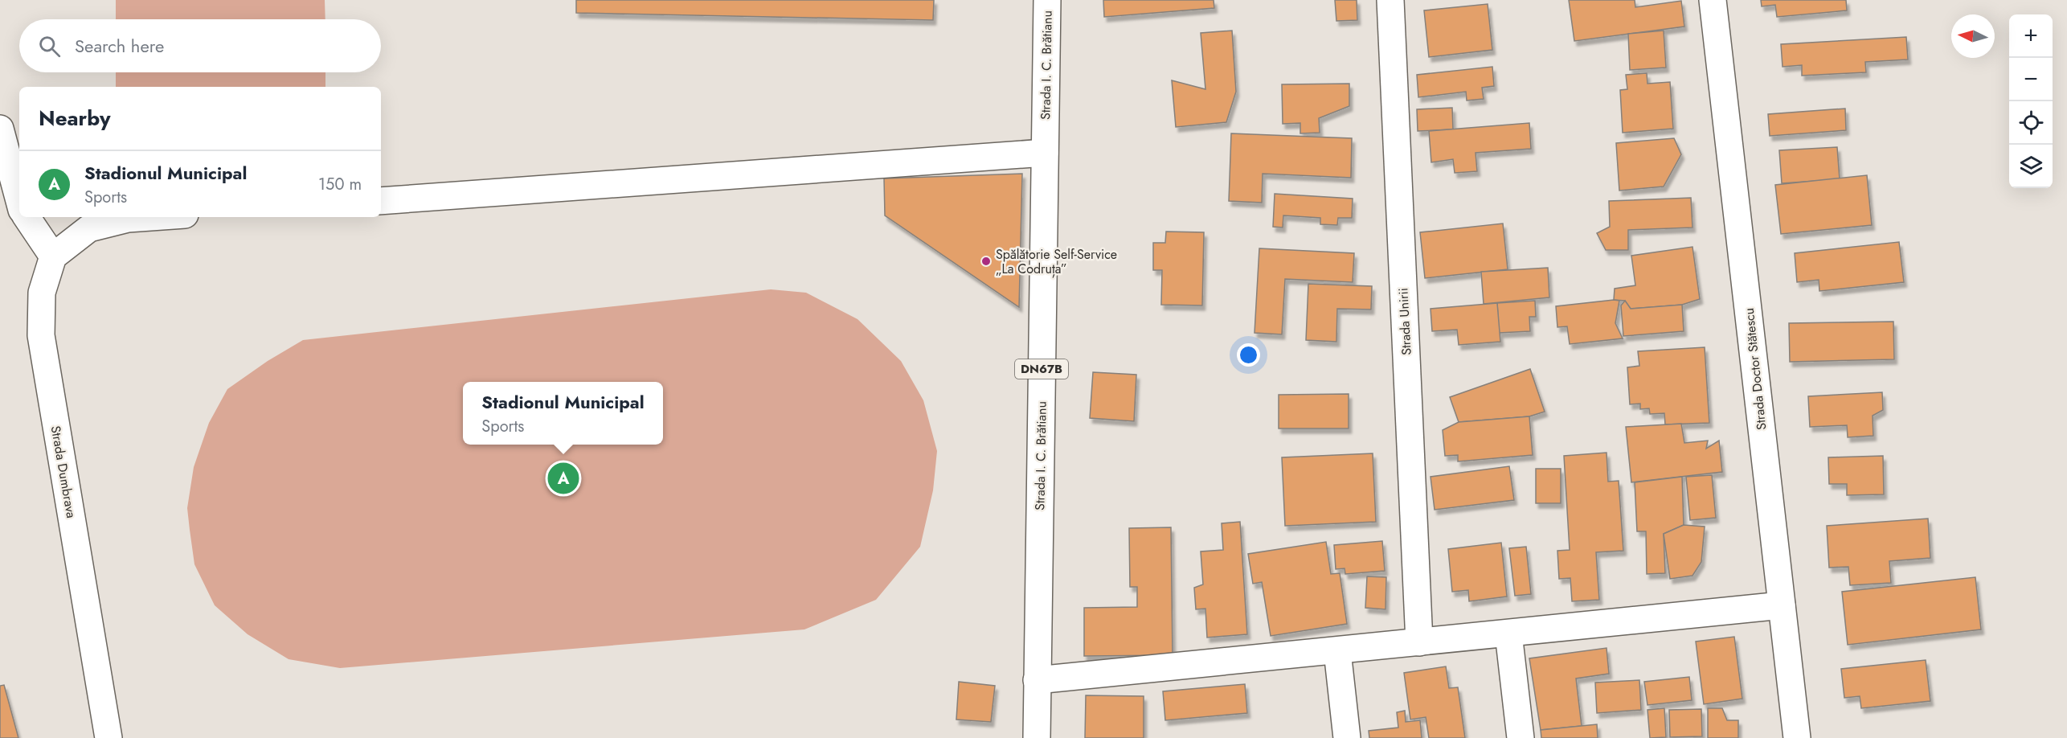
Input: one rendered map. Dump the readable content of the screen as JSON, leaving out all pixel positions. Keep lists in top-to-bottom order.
{
  "streets": {
    "street": [
      "Strada I. C. Brătianu",
      "Strada Unirii",
      "DN67B",
      "Strada Doctor Stătescu",
      "Strada Dumbrava"
    ]
  },
  "places": ["Spălătorie Self-Service „La Codruța”"],
  "north": "left",
  "page": {
    "map_buttons": ["+", "−"],
    "search": "Search here",
    "heading": "Nearby",
    "list": [
      {
        "mark": "A",
        "name": "Stadionul Municipal",
        "note": "Sports",
        "value": "150 m"
      }
    ],
    "popup": ["Stadionul Municipal", "Sports"],
    "pins": "A"
  }
}
